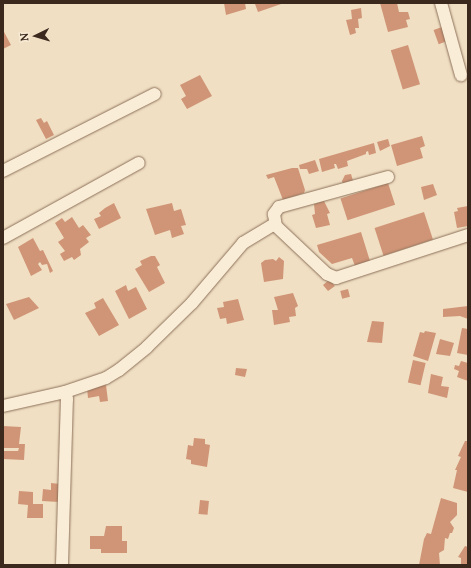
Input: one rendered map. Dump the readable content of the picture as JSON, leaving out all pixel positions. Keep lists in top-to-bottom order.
{
  "north": "left"
}
